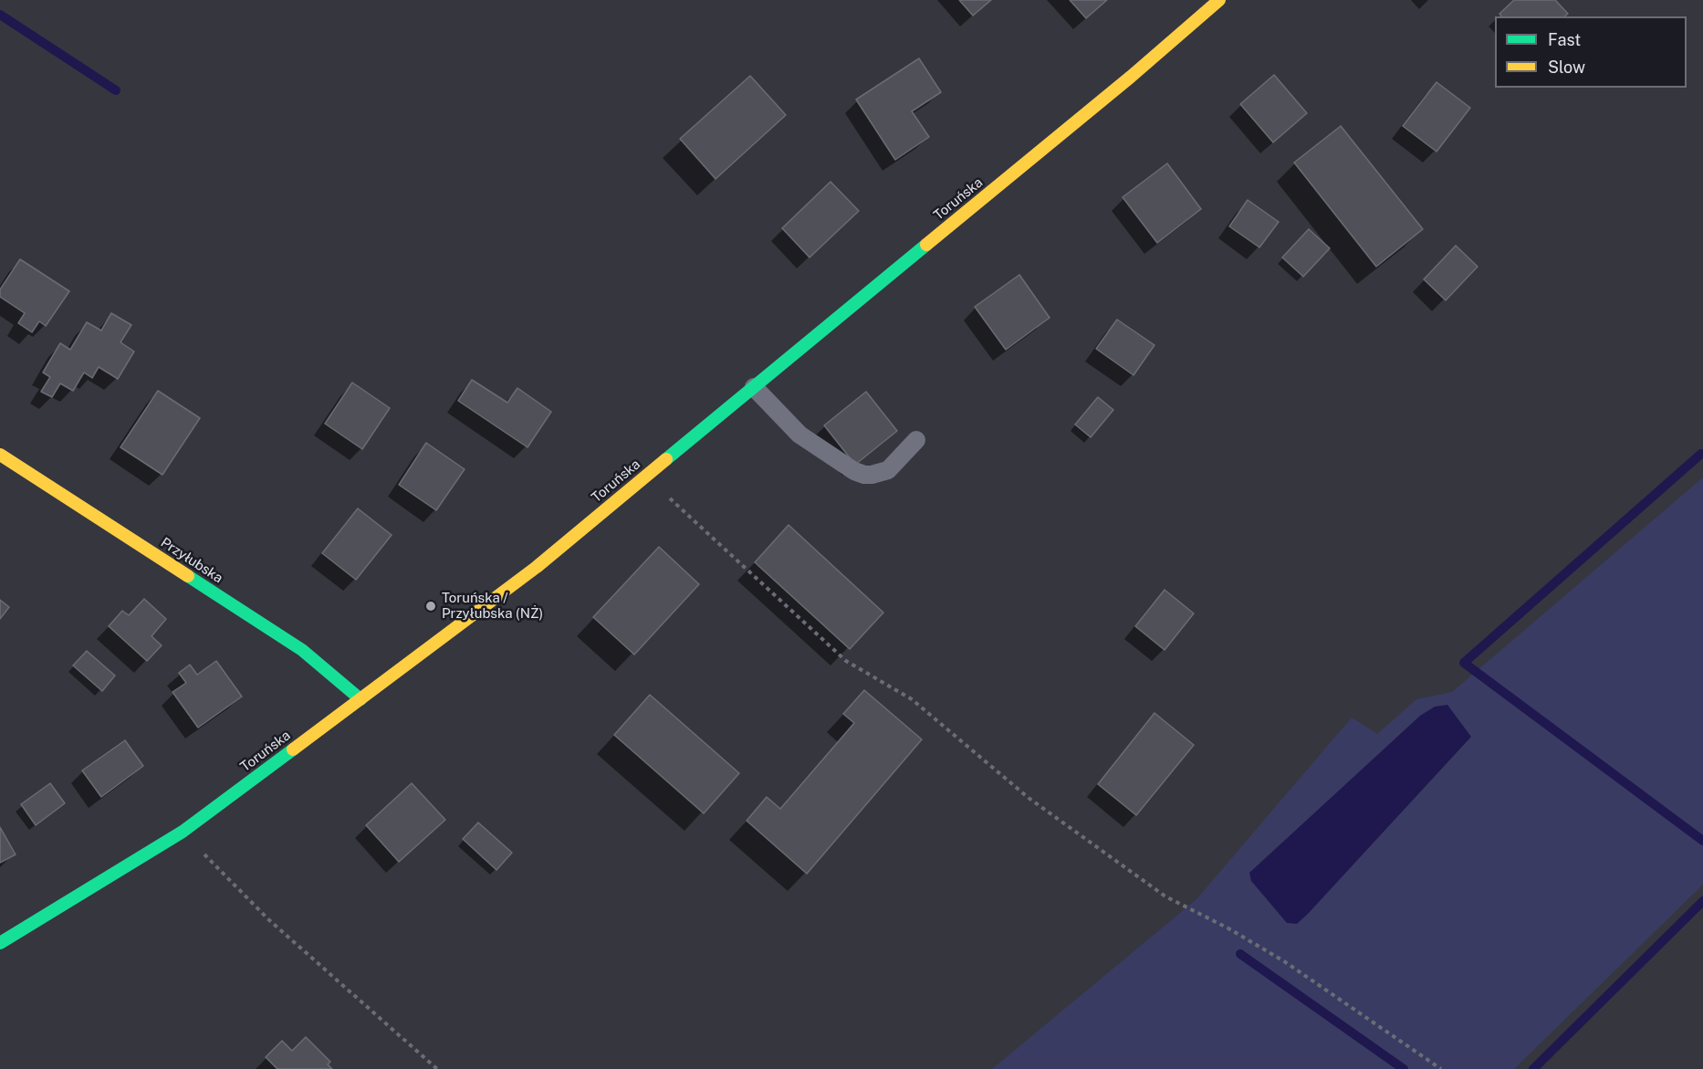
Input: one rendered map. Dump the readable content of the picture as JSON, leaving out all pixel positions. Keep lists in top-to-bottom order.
{
  "streets": {
    "street": ["Toruńska", "Przyłubska"]
  },
  "crossings": [
    ["Toruńska", "Przyłubska"]
  ],
  "places": ["Toruńska / Przyłubska (NŻ)"],
  "legend": ["Fast", "Slow"]
}
